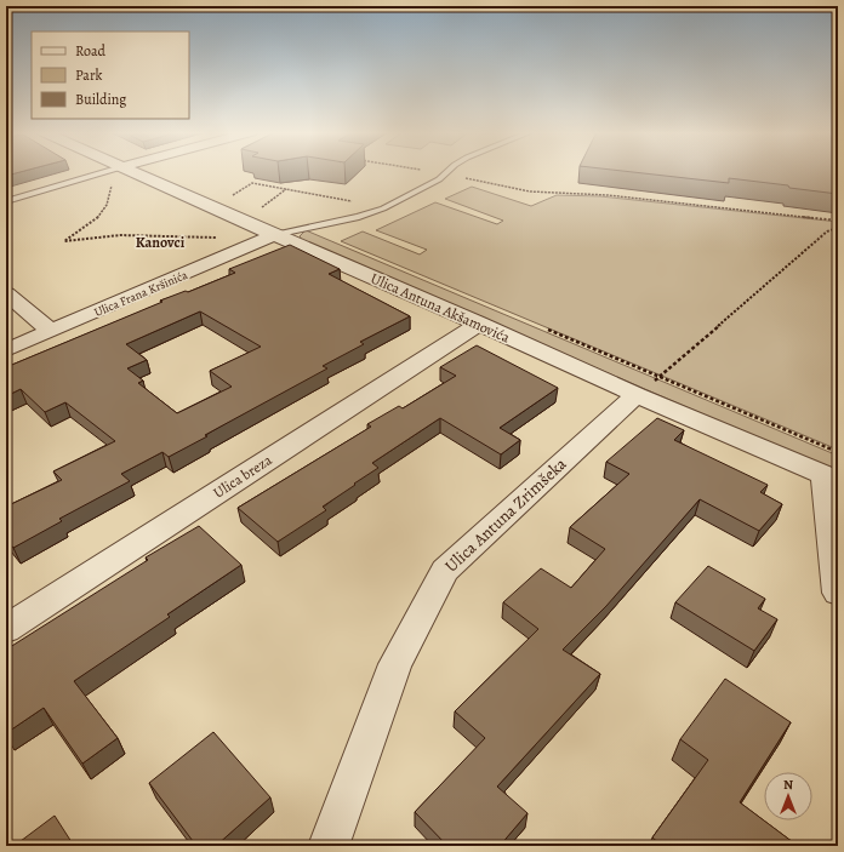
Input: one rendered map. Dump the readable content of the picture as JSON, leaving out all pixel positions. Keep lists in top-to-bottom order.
{
  "streets": {
    "street": [
      "Ulica Frana Kršinića",
      "Ulica Antuna Akšamovića",
      "Ulica breza",
      "Ulica Antuna Zrimšeka"
    ]
  },
  "crossings": [
    ["Ulica Frana Kršinića", "Ulica Antuna Akšamovića"],
    ["Ulica Antuna Akšamovića", "Ulica breza"],
    ["Ulica Antuna Akšamovića", "Ulica Antuna Zrimšeka"]
  ],
  "districts": ["Kanovci"],
  "legend": ["Road", "Park", "Building"],
  "north": "top"
}
